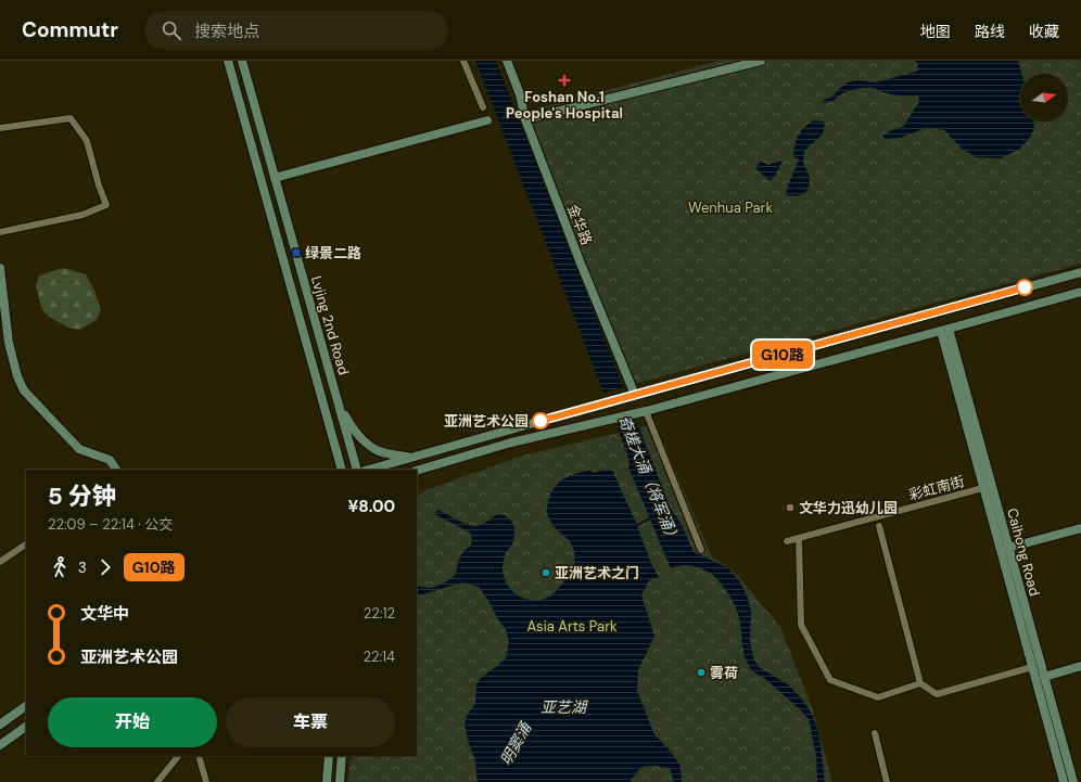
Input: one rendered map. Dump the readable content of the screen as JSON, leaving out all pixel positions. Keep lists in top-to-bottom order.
{
  "streets": {
    "main road": ["金华路", "Lvjing 2nd Road", "Caihong Road"],
    "street": ["彩虹南街"]
  },
  "crossings": [
    ["彩虹南街", "Caihong Road"]
  ],
  "water": ["奇槎大涌（将军涌）", "亚艺湖", "明窦涌"],
  "parks": ["Wenhua Park", "Asia Arts Park"],
  "places": {
    "health": ["Foshan No.1 People's Hospital"],
    "transit": ["绿景二路"],
    "other": [
      "亚洲艺术公园",
      "文华力迅幼儿园",
      "亚洲艺术之门",
      "雾荷"
    ]
  },
  "lines": ["bus line G10路"],
  "north": "right",
  "page": {
    "header": "Commutr",
    "search": "搜索地点",
    "nav": ["地图", "路线", "收藏"],
    "on_map": "G10路",
    "heading": ["5 分钟", "22:09 – 22:14 · 公交", "¥8.00"],
    "legs": ["3", "G10路"],
    "list": [
      {
        "name": "文华中",
        "value": "22:12"
      },
      {
        "name": "亚洲艺术公园",
        "value": "22:14"
      }
    ],
    "buttons": ["开始", "车票"]
  }
}
